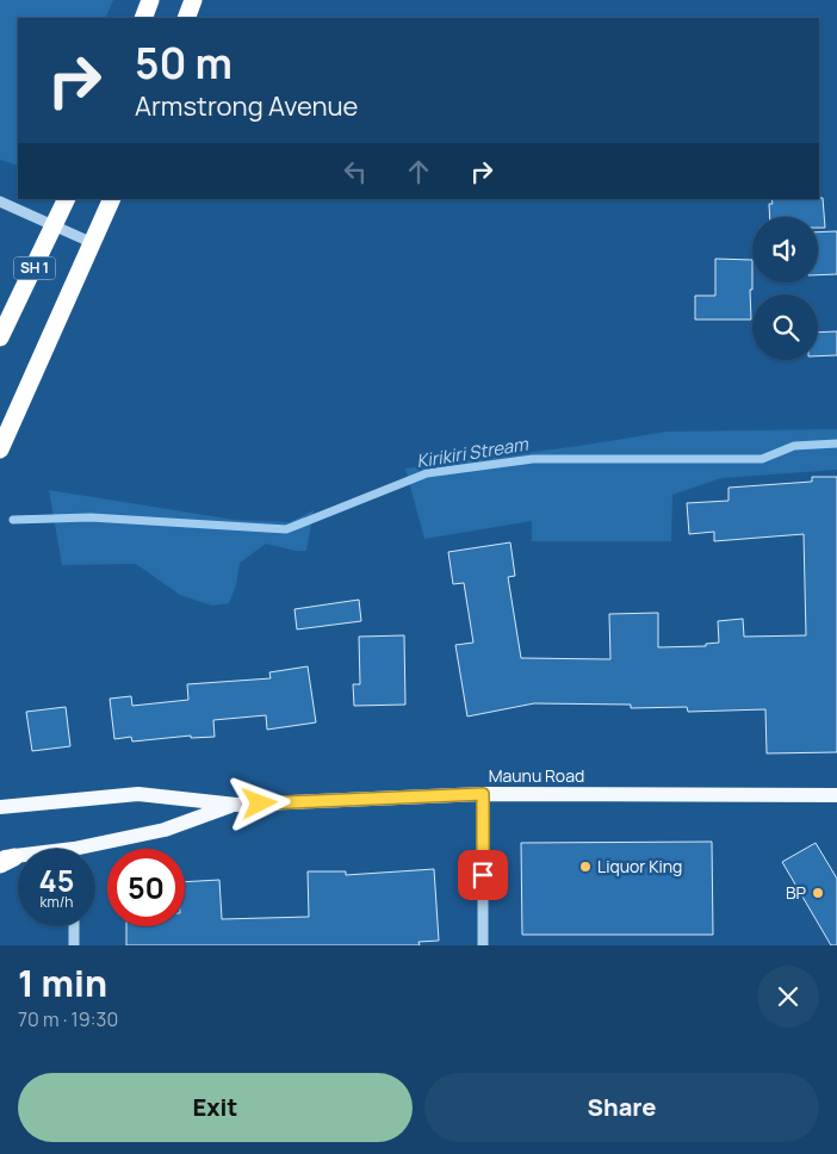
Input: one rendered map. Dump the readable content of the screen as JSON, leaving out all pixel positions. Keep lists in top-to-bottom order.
{
  "streets": {
    "highway": ["SH 1"],
    "main road": ["Maunu Road"]
  },
  "water": ["Kirikiri Stream"],
  "places": ["Liquor King", "BP"],
  "page": {
    "turn": ["50 m", "Armstrong Avenue"],
    "speed": "45 km/h",
    "limit": "50",
    "heading": ["1 min", "70 m · 19:30"],
    "buttons": ["Exit", "Share"]
  }
}
